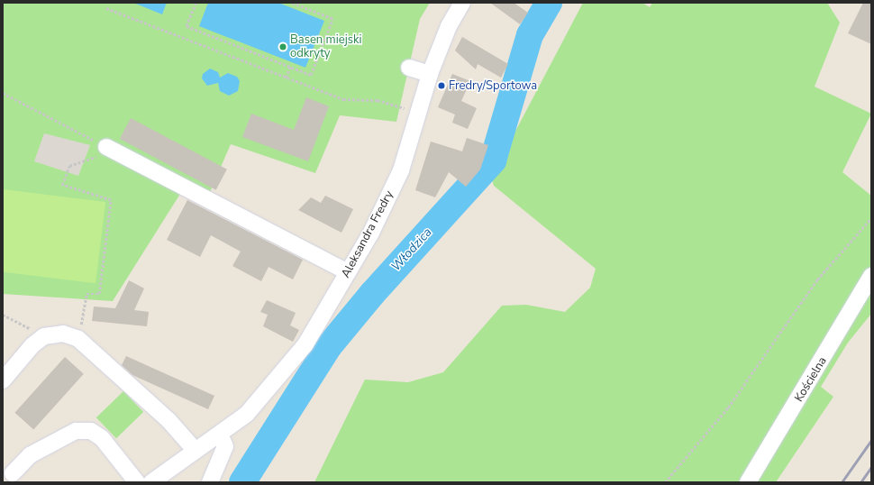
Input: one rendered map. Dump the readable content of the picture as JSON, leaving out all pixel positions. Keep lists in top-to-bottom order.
{
  "streets": {
    "street": ["Aleksandra Fredry", "Kościelna"]
  },
  "water": ["Włodzica"],
  "places": ["Basen miejski odkryty", "Fredry/Sportowa"]
}
